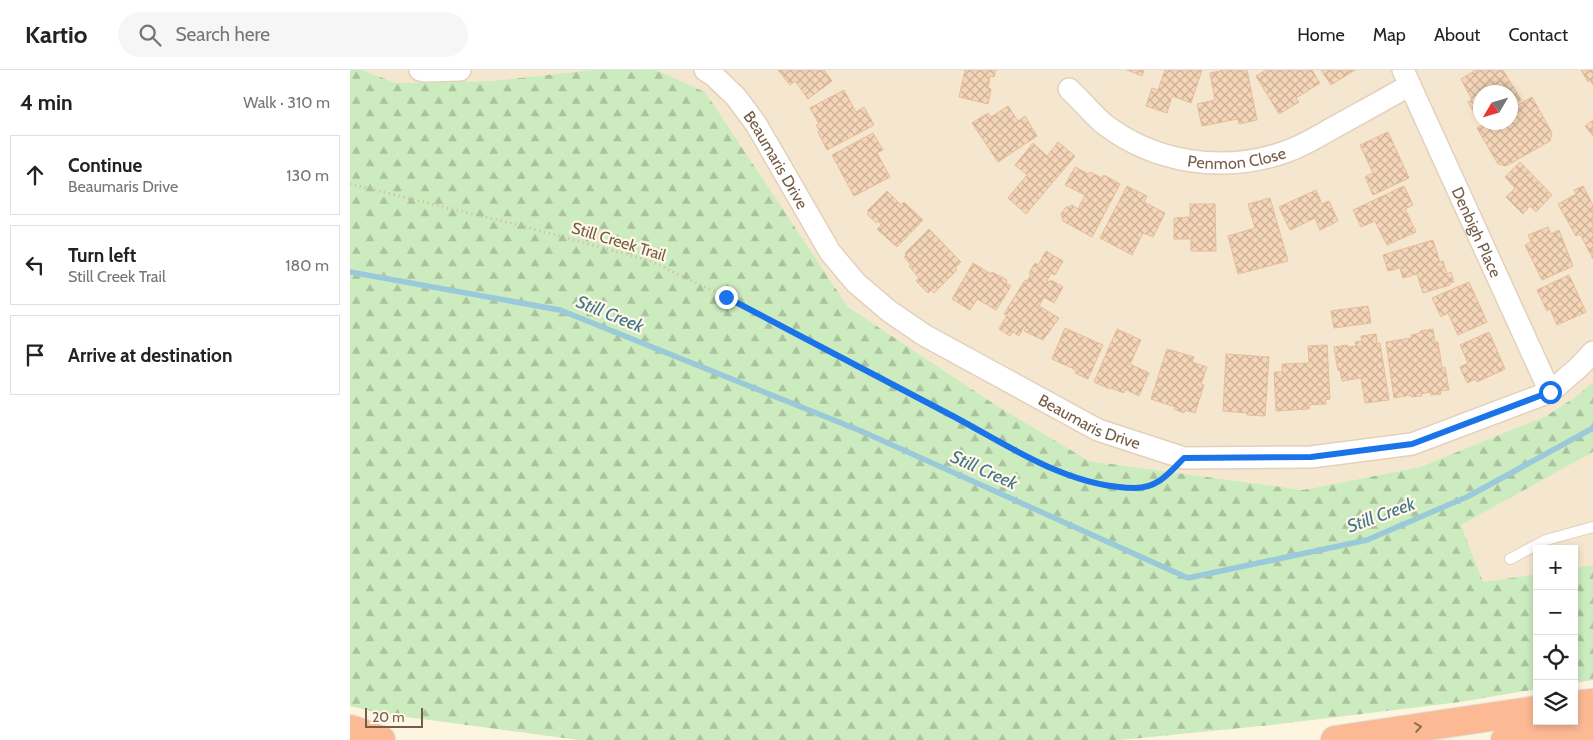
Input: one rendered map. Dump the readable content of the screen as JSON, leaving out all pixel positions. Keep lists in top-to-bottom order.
{
  "streets": {
    "street": ["Penmon Close", "Beaumaris Drive", "Denbigh Place"],
    "path": ["Still Creek Trail"]
  },
  "crossings": [
    ["Penmon Close", "Denbigh Place"],
    ["Beaumaris Drive", "Denbigh Place"],
    ["Beaumaris Drive", "Still Creek Trail"]
  ],
  "water": ["Still Creek"],
  "scale_bar": "20 m",
  "north": "bottom left",
  "page": {
    "header": "Kartio",
    "search": "Search here",
    "nav": [
      "Home",
      "Map",
      "About",
      "Contact"
    ],
    "heading": ["4 min", "Walk · 310 m"],
    "list": [
      ["Continue", "Beaumaris Drive", "130 m"],
      ["Turn left", "Still Creek Trail", "180 m"],
      "Arrive at destination"
    ],
    "map_buttons": ["+", "−"],
    "scale": "20 m"
  }
}
